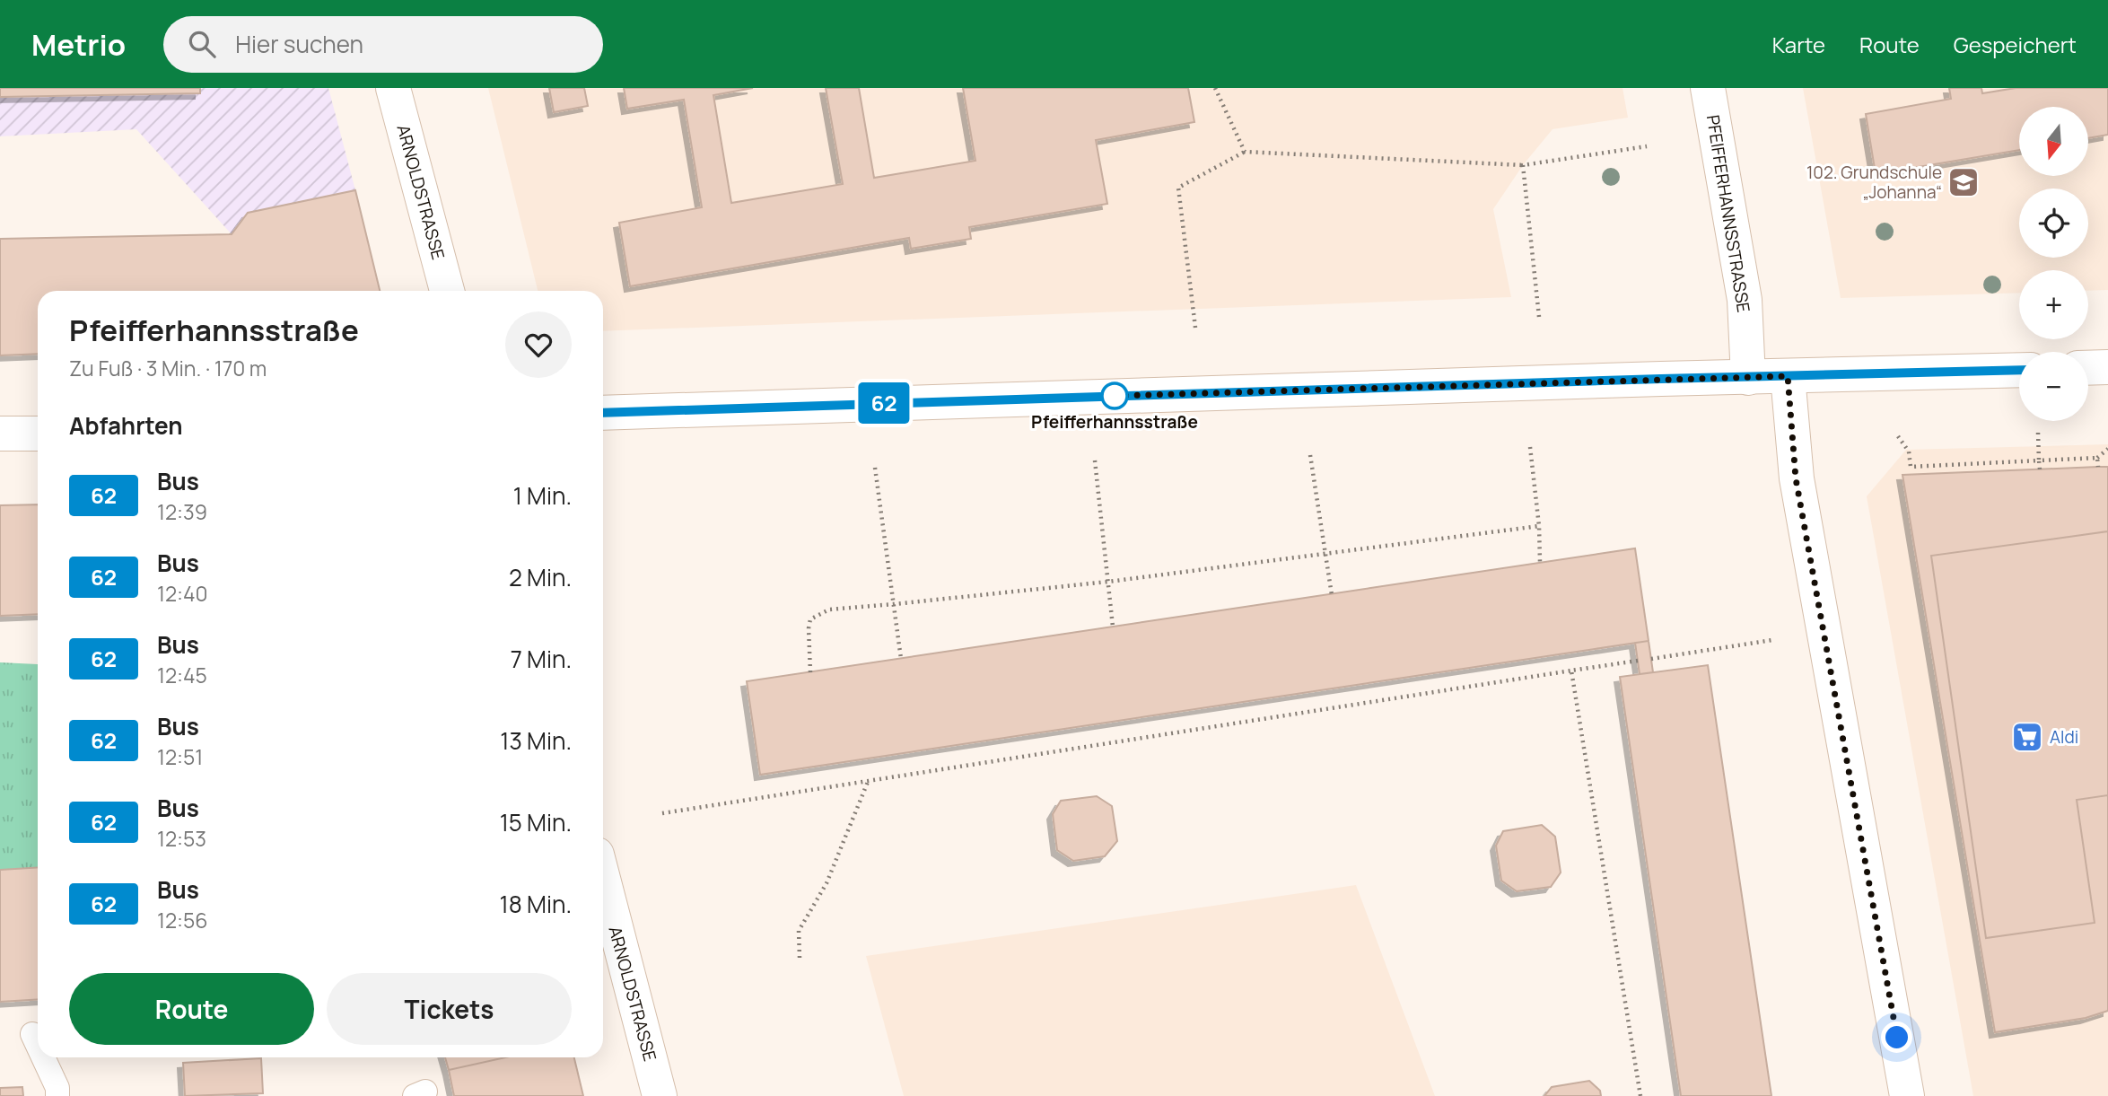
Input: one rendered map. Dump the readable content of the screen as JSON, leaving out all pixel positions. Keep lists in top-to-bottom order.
{
  "streets": {
    "street": ["ARNOLDSTRASSE", "PFEIFFERHANNSSTRASSE"]
  },
  "places": {
    "school or university": ["102. Grundschule „Johanna“"],
    "other": ["Pfeifferhannsstraße"],
    "supermarket": ["Aldi"]
  },
  "lines": ["bus line 62"],
  "north": "bottom",
  "page": {
    "header": "Metrio",
    "search": "Hier suchen",
    "nav": ["Karte", "Route", "Gespeichert"],
    "on_map": "62",
    "map_buttons": ["+", "−"],
    "heading": [
      ["Pfeifferhannsstraße", "Zu Fuß · 3 Min. · 170 m"],
      "Abfahrten"
    ],
    "list": [
      {
        "mark": "62",
        "name": "Bus",
        "note": "12:39",
        "value": "1 Min."
      },
      {
        "mark": "62",
        "name": "Bus",
        "note": "12:40",
        "value": "2 Min."
      },
      {
        "mark": "62",
        "name": "Bus",
        "note": "12:45",
        "value": "7 Min."
      },
      {
        "mark": "62",
        "name": "Bus",
        "note": "12:51",
        "value": "13 Min."
      },
      {
        "mark": "62",
        "name": "Bus",
        "note": "12:53",
        "value": "15 Min."
      },
      {
        "mark": "62",
        "name": "Bus",
        "note": "12:56",
        "value": "18 Min."
      }
    ],
    "buttons": ["Route", "Tickets"]
  }
}
